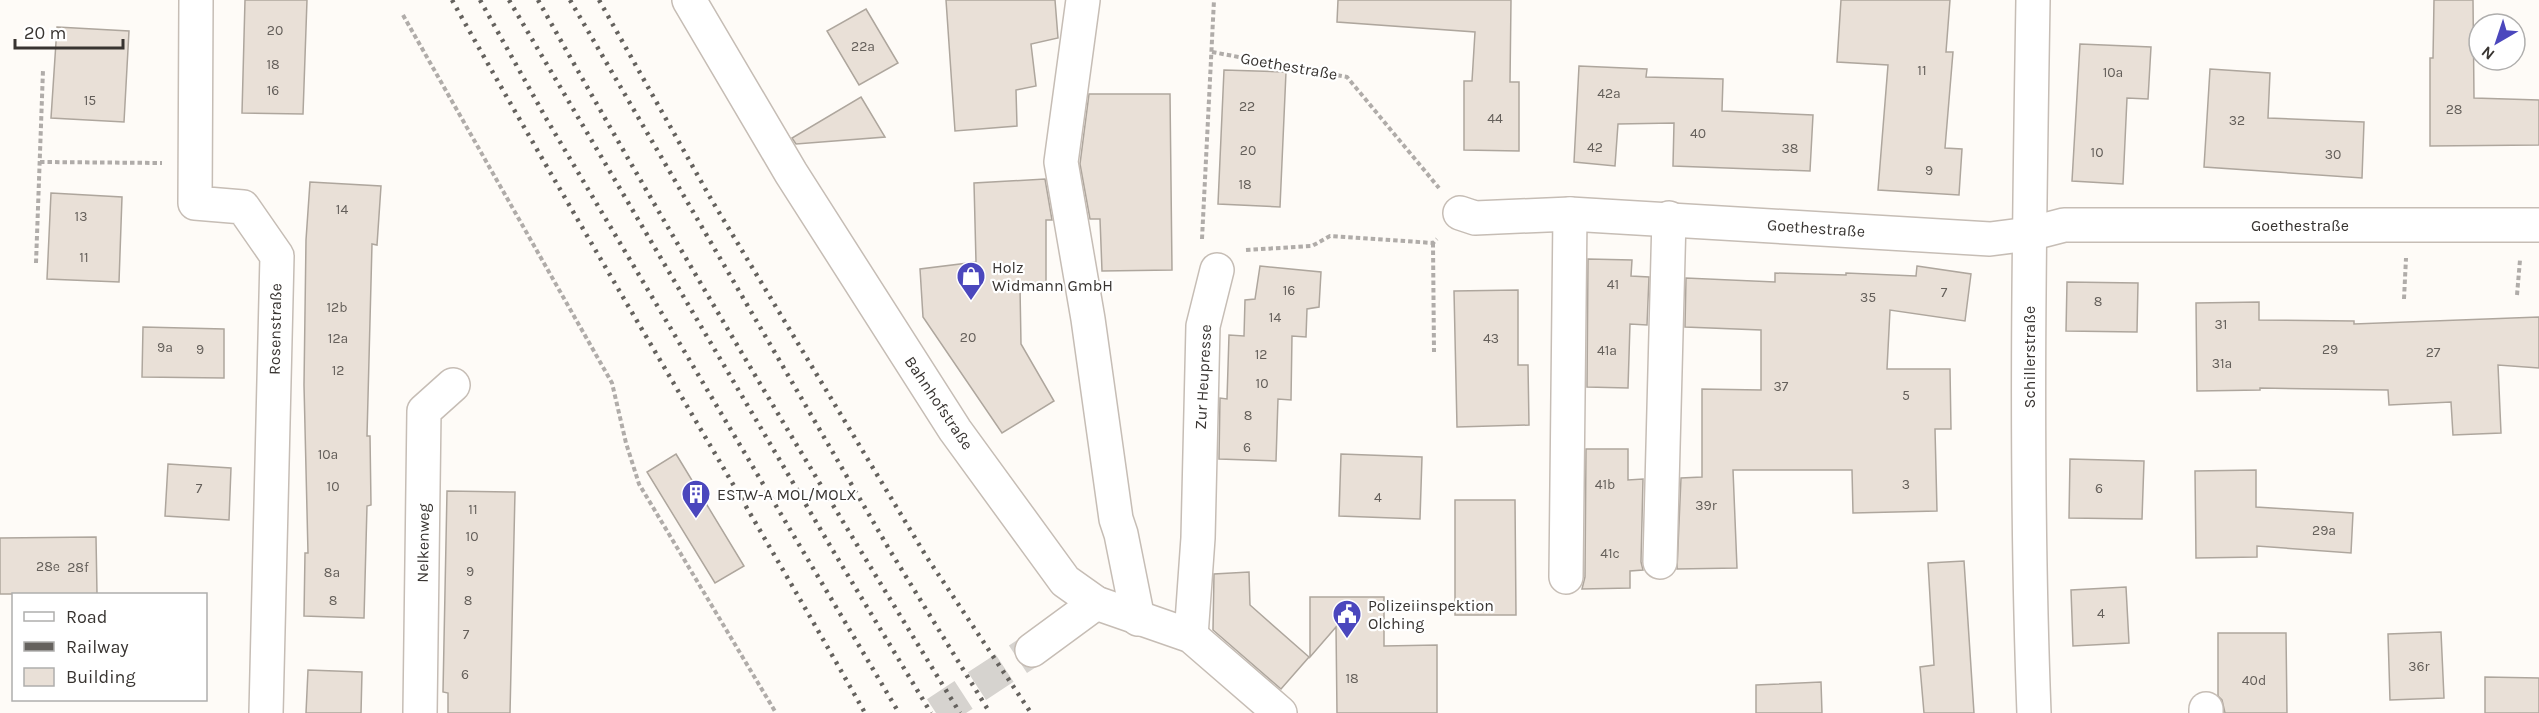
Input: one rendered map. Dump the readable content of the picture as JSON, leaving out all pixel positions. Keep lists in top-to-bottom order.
{
  "streets": {
    "street": [
      "Goethestraße",
      "Rosenstraße",
      "Schillerstraße",
      "Zur Heupresse",
      "Bahnhofstraße",
      "Nelkenweg"
    ]
  },
  "crossings": [
    ["Goethestraße", "Schillerstraße"],
    ["Zur Heupresse", "Bahnhofstraße"]
  ],
  "places": {
    "shop": ["Holz Widmann GmbH"],
    "building": ["ESTW-A MOL/MOLX"],
    "public building": ["Polizeiinspektion Olching"]
  },
  "house_numbers": [
    "20",
    "22a",
    "18",
    "11",
    "10a",
    "16",
    "42a",
    "15",
    "22",
    "28",
    "44",
    "32",
    "40",
    "42",
    "38",
    "20",
    "10",
    "30",
    "9",
    "18",
    "14",
    "13",
    "11",
    "41",
    "16",
    "7",
    "35",
    "8",
    "12b",
    "14",
    "31",
    "20",
    "12a",
    "43",
    "9a",
    "9",
    "29",
    "41a",
    "27",
    "12",
    "31a",
    "12",
    "10",
    "37",
    "5",
    "8",
    "6",
    "10a",
    "41b",
    "3",
    "10",
    "7",
    "6",
    "4",
    "39r",
    "11",
    "29a",
    "10",
    "41c",
    "28e",
    "28f",
    "9",
    "8a",
    "8",
    "8",
    "4",
    "7",
    "36r",
    "6",
    "18",
    "40d"
  ],
  "legend": ["Road", "Railway", "Building"],
  "scale_bar": "20 m",
  "north": "bottom left"
}
